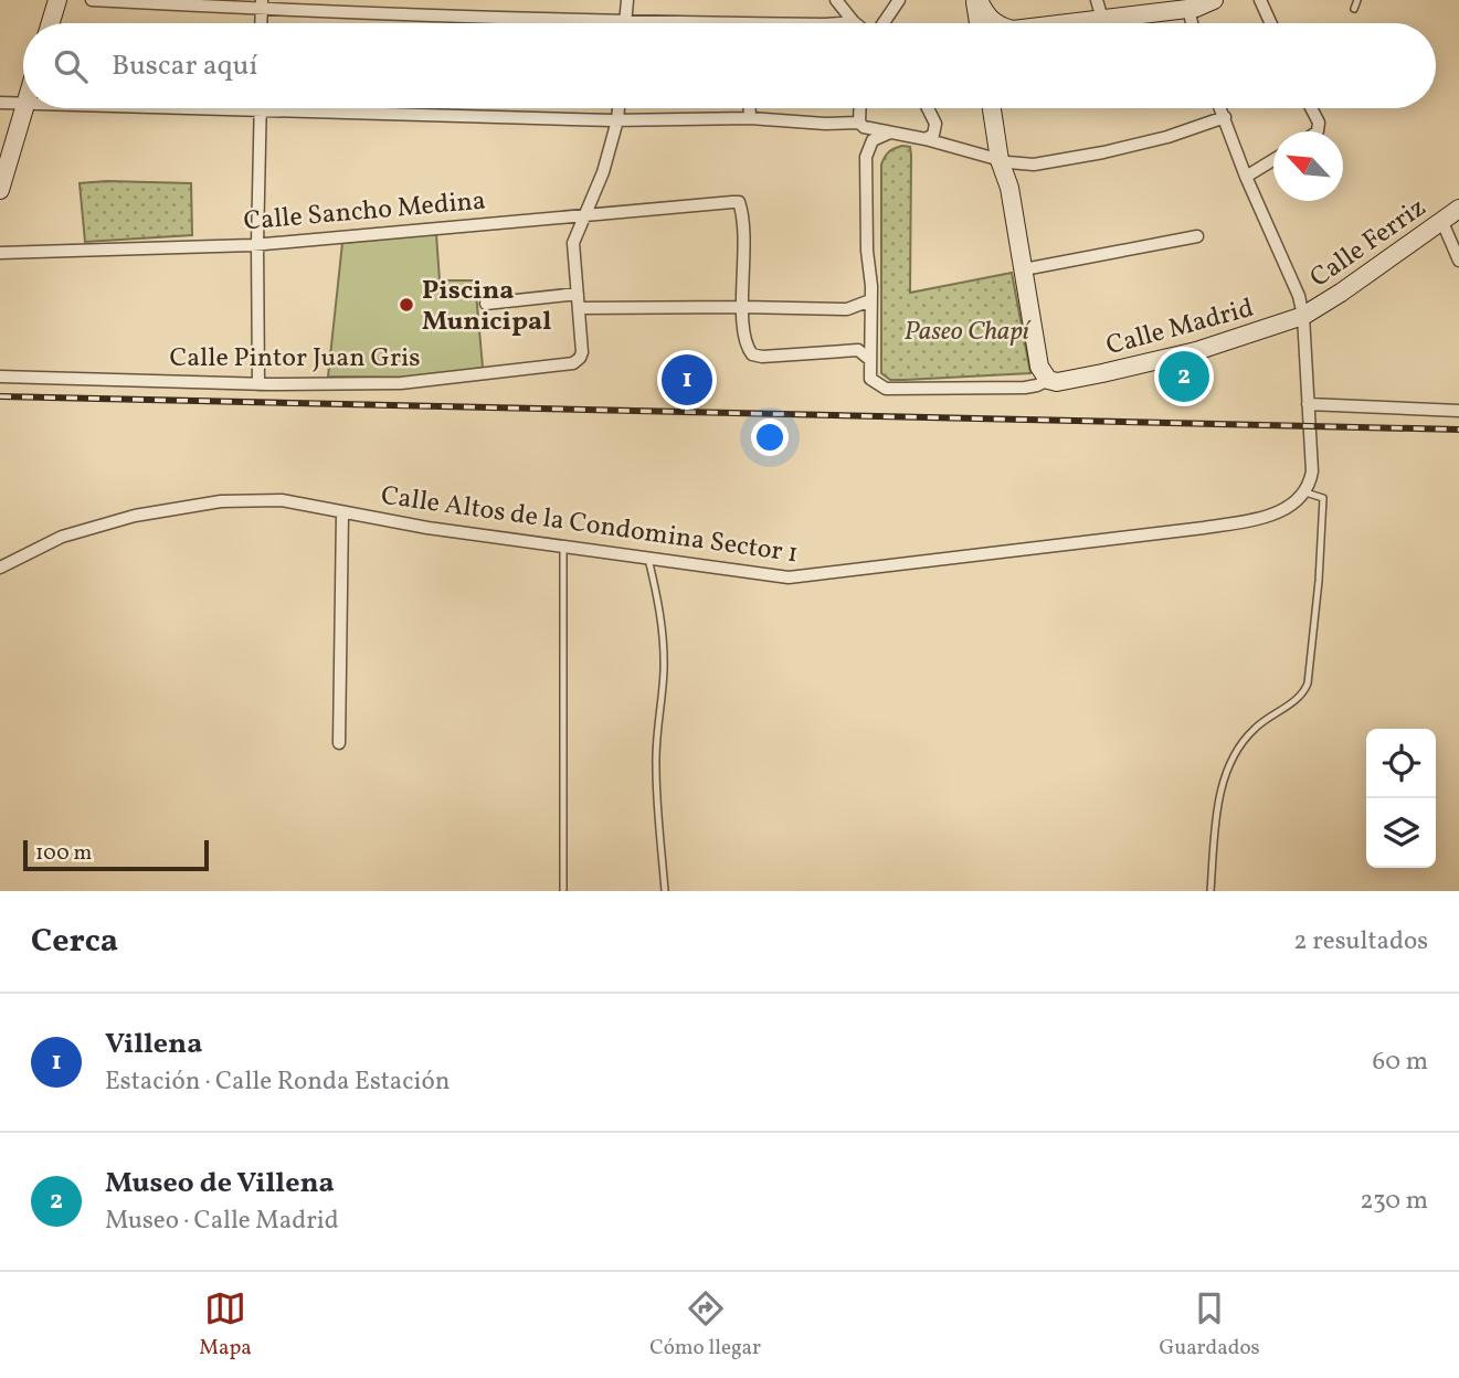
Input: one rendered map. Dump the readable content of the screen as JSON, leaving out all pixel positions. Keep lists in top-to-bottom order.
{
  "streets": {
    "street": [
      "Calle Sancho Medina",
      "Calle Ferriz",
      "Calle Madrid",
      "Calle Pintor Juan Gris",
      "Calle Altos de la Condomina Sector 1"
    ]
  },
  "crossings": [
    ["Calle Ferriz", "Calle Madrid"]
  ],
  "parks": ["Paseo Chapí"],
  "places": ["Piscina Municipal"],
  "scale_bar": "100 m",
  "north": "top left",
  "page": {
    "search": "Buscar aquí",
    "pins": ["2", "1"],
    "scale": "100 m",
    "heading": ["Cerca", "2 resultados"],
    "list": [
      {
        "mark": "1",
        "name": "Villena",
        "note": "Estación · Calle Ronda Estación",
        "value": "60 m"
      },
      {
        "mark": "2",
        "name": "Museo de Villena",
        "note": "Museo · Calle Madrid",
        "value": "230 m"
      }
    ],
    "nav": ["Mapa", "Cómo llegar", "Guardados"]
  }
}
